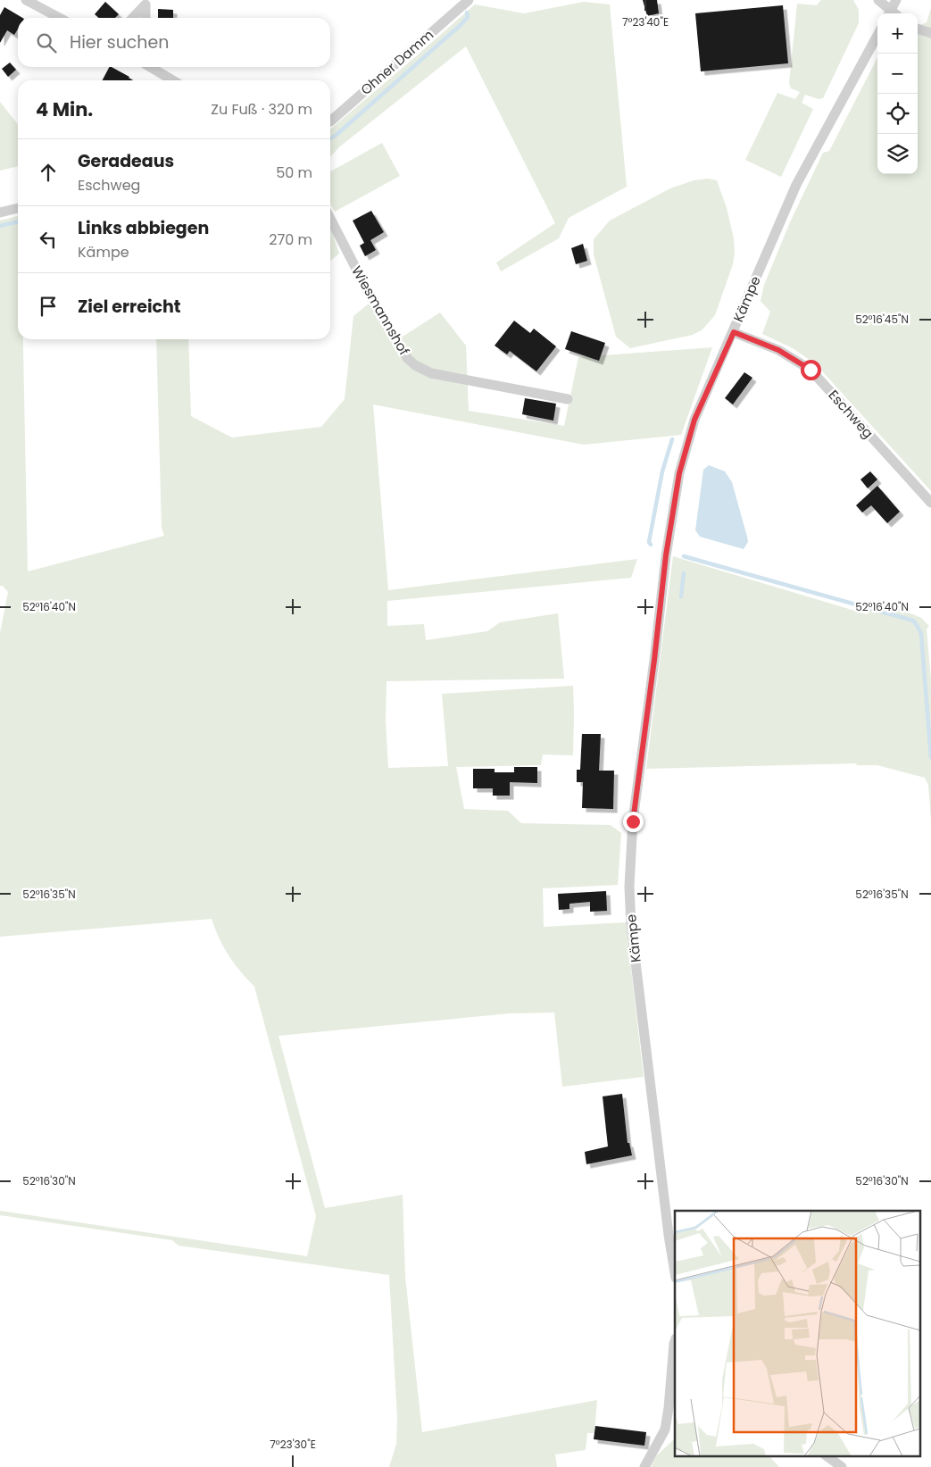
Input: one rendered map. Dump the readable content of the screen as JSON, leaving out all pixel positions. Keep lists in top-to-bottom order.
{
  "streets": {
    "street": [
      "Ohner Damm",
      "Kämpe",
      "Wiesmannshof",
      "Eschweg"
    ]
  },
  "crossings": [
    ["Kämpe", "Eschweg"]
  ],
  "page": {
    "map_buttons": ["+", "−"],
    "search": "Hier suchen",
    "heading": ["4 Min.", "Zu Fuß · 320 m"],
    "list": [
      ["Geradeaus", "Eschweg", "50 m"],
      ["Links abbiegen", "Kämpe", "270 m"],
      "Ziel erreicht"
    ]
  },
  "coordinates": [
    "7°23'40\"E",
    "52°16'45\"N",
    "52°16'40\"N",
    "52°16'35\"N",
    "52°16'30\"N",
    "7°23'30\"E"
  ]
}
